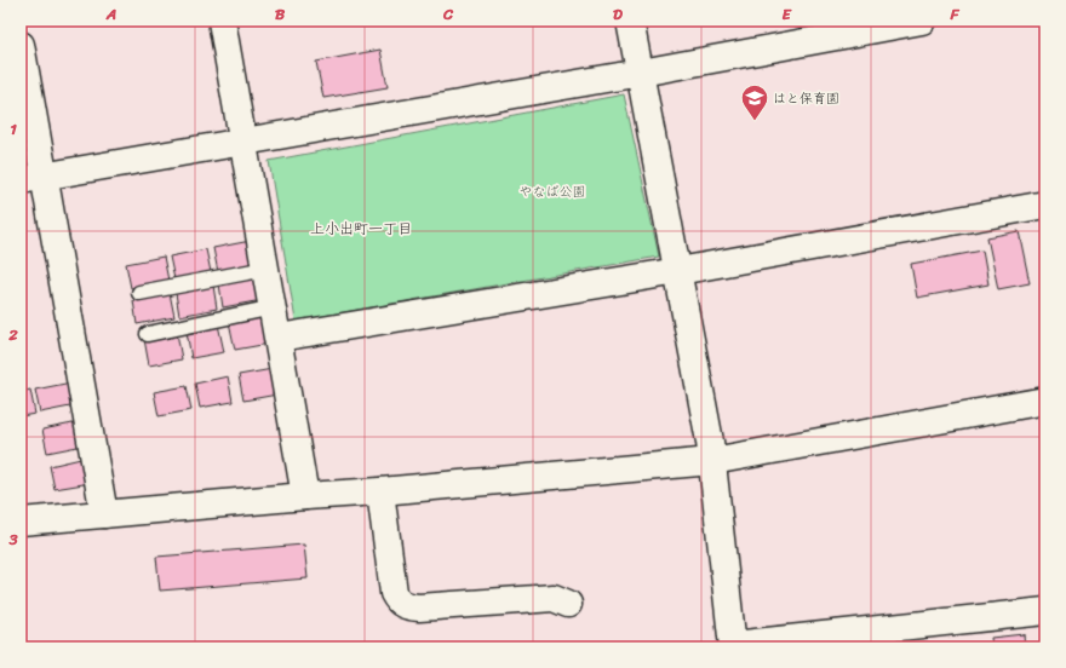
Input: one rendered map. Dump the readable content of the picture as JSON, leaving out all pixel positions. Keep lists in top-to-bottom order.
{
  "districts": ["上小出町一丁目"],
  "parks": ["やなば公園"],
  "places": {
    "school or university": ["はと保育園"]
  },
  "grid": {
    "columns": [
      "A",
      "B",
      "C",
      "D",
      "E",
      "F"
    ],
    "rows": ["1", "2", "3"]
  }
}
